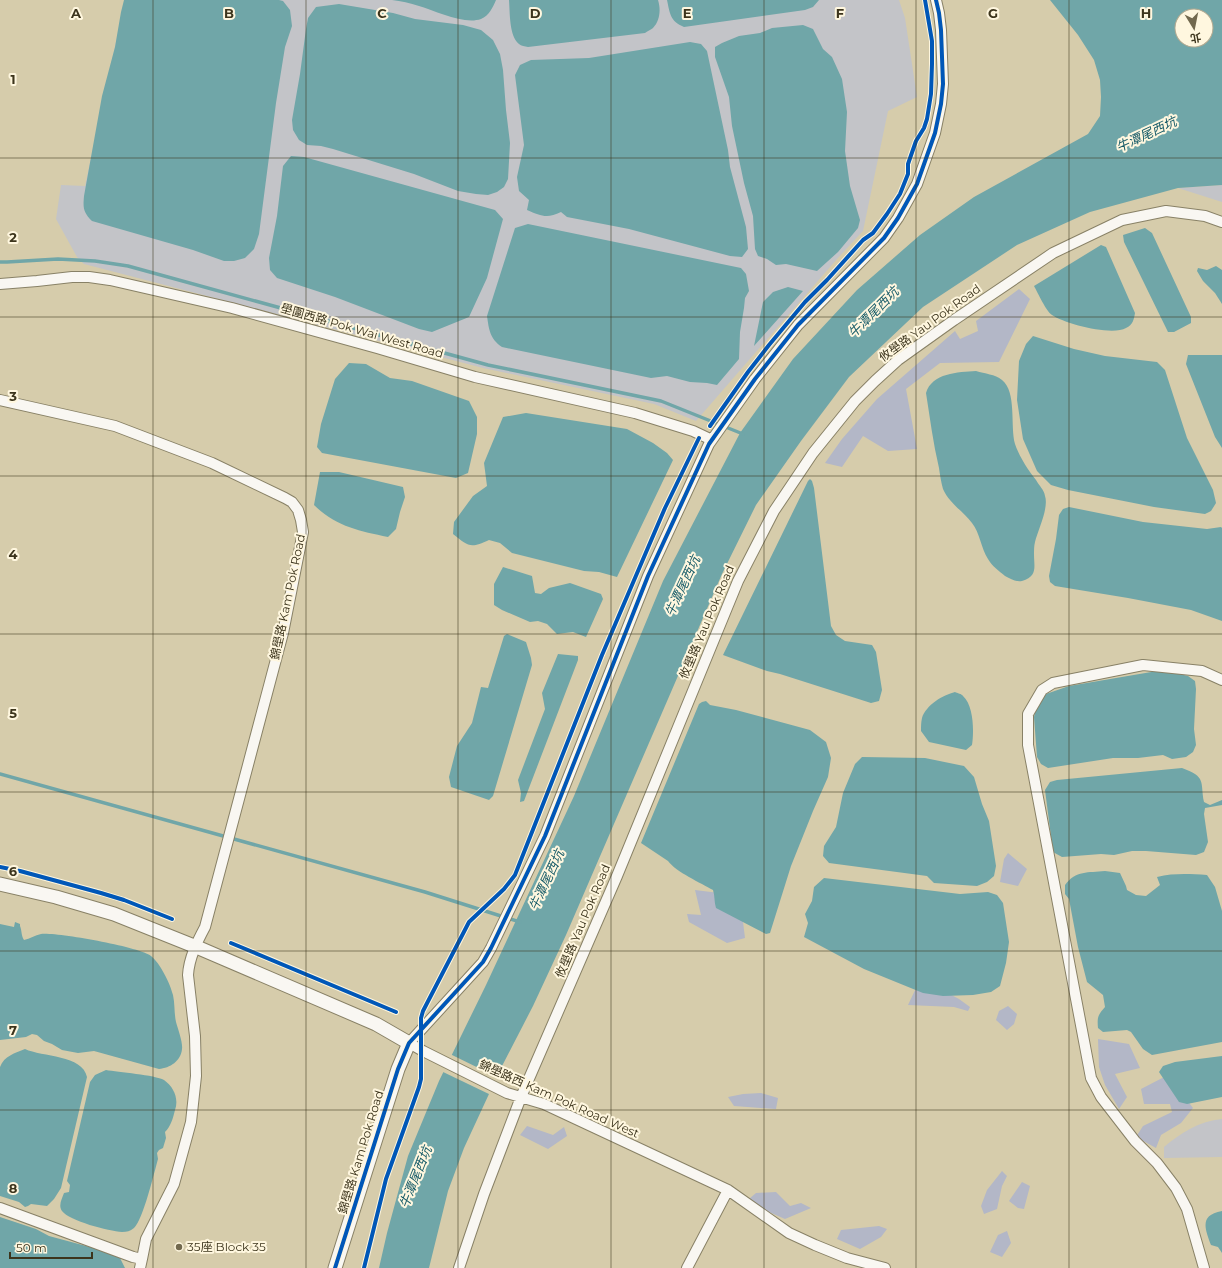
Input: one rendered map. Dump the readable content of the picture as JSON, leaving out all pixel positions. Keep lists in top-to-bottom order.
{
  "streets": {
    "street": [
      "攸壆路 Yau Pok Road",
      "壆圍西路 Pok Wai West Road",
      "錦壆路 Kam Pok Road",
      "錦壆路西 Kam Pok Road West"
    ]
  },
  "crossings": [
    ["攸壆路 Yau Pok Road", "錦壆路西 Kam Pok Road West"],
    ["錦壆路 Kam Pok Road", "錦壆路西 Kam Pok Road West"]
  ],
  "water": ["牛潭尾西坑"],
  "places": ["35座 Block 35"],
  "scale_bar": "50 m",
  "north": "bottom",
  "grid": {
    "columns": [
      "A",
      "B",
      "C",
      "D",
      "E",
      "F",
      "G",
      "H"
    ],
    "rows": [
      "1",
      "2",
      "3",
      "4",
      "5",
      "6",
      "7",
      "8"
    ]
  }
}
